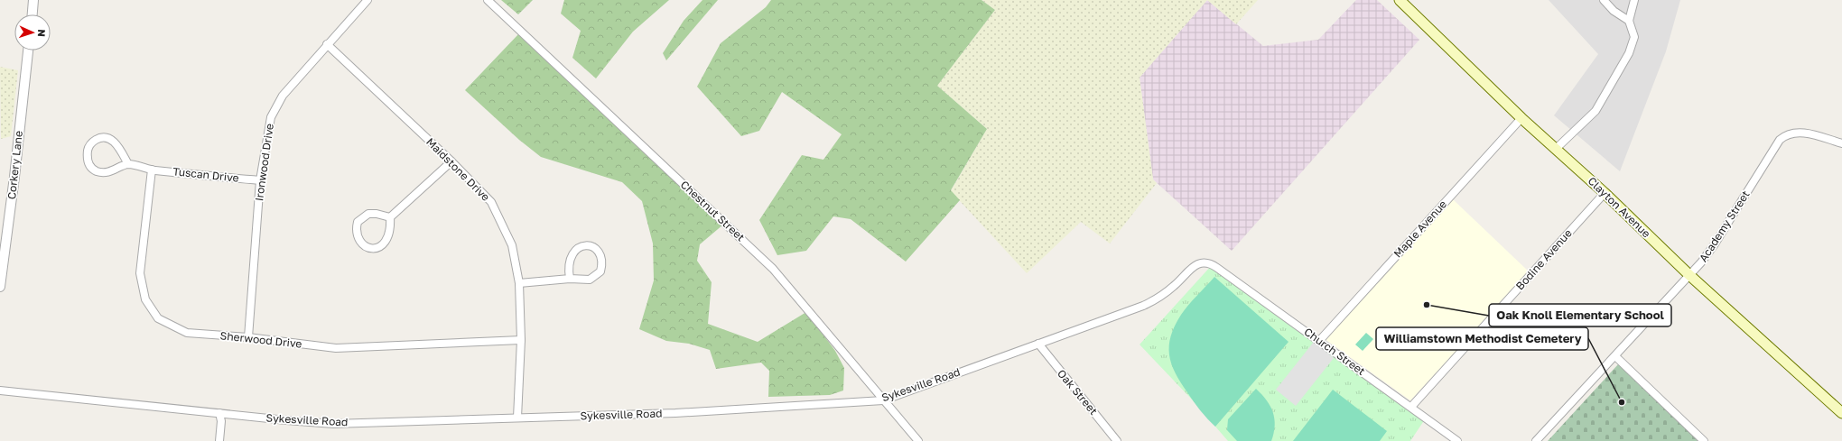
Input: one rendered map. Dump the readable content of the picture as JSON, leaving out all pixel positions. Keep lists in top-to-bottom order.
{
  "streets": {
    "main road": ["Clayton Avenue"],
    "street": [
      "Ironwood Drive",
      "Corkery Lane",
      "Maidstone Drive",
      "Tuscan Drive",
      "Chestnut Street",
      "Academy Street",
      "Maple Avenue",
      "Bodine Avenue",
      "Sherwood Drive",
      "Church Street",
      "Sykesville Road",
      "Oak Street"
    ]
  },
  "crossings": [
    ["Ironwood Drive", "Maidstone Drive"],
    ["Ironwood Drive", "Tuscan Drive"],
    ["Ironwood Drive", "Sherwood Drive"],
    ["Maidstone Drive", "Sherwood Drive"],
    ["Maidstone Drive", "Sykesville Road"],
    ["Tuscan Drive", "Sherwood Drive"],
    ["Clayton Avenue", "Academy Street"],
    ["Clayton Avenue", "Maple Avenue"],
    ["Clayton Avenue", "Bodine Avenue"],
    ["Chestnut Street", "Sykesville Road"],
    ["Maple Avenue", "Church Street"],
    ["Bodine Avenue", "Church Street"],
    ["Church Street", "Sykesville Road"],
    ["Sykesville Road", "Oak Street"]
  ],
  "places": ["Oak Knoll Elementary School", "Williamstown Methodist Cemetery"],
  "north": "right"
}
